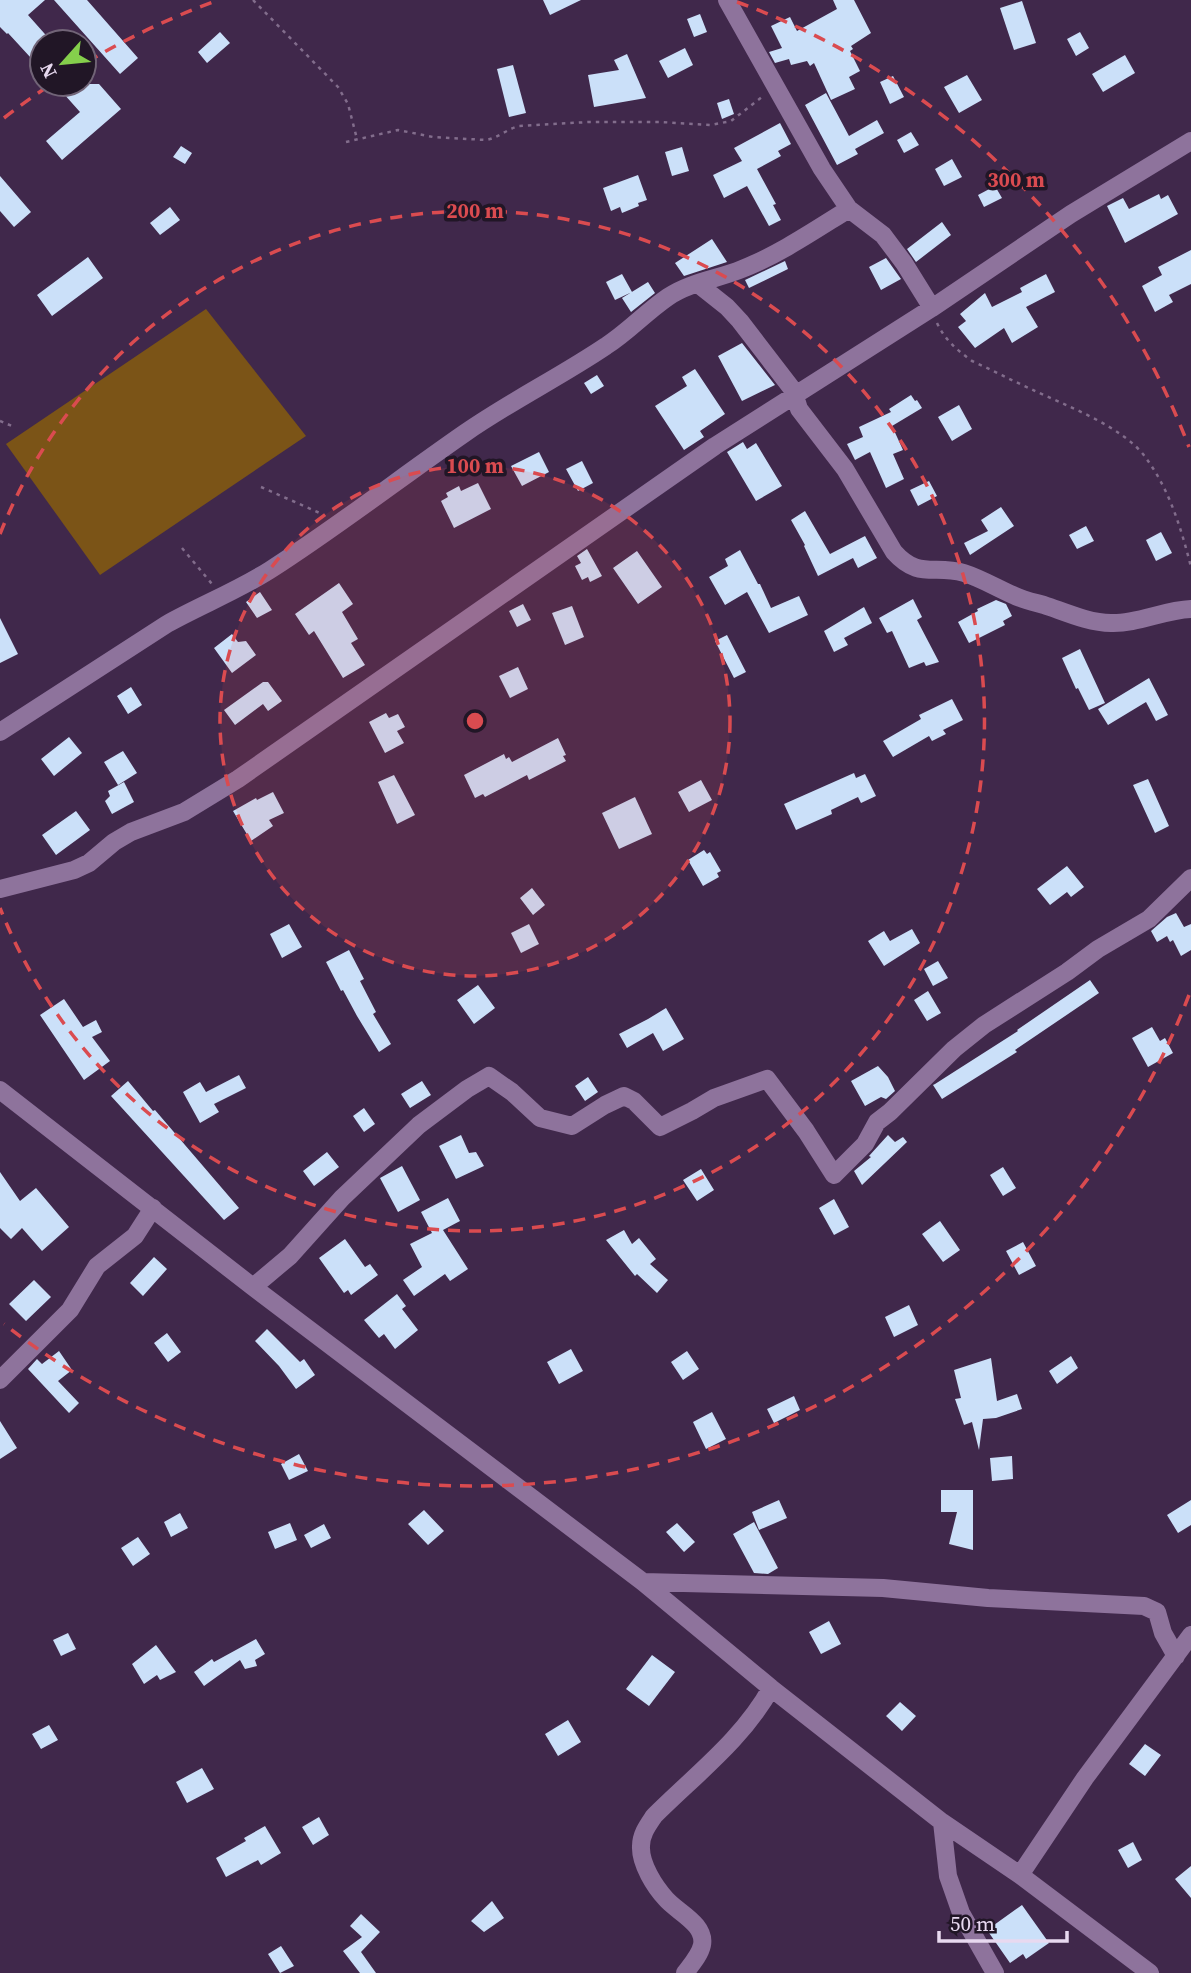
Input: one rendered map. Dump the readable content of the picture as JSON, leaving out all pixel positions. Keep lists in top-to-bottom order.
{
  "scale_bar": "50 m",
  "north": "bottom left",
  "rings": ["300 m", "200 m", "100 m"]
}
